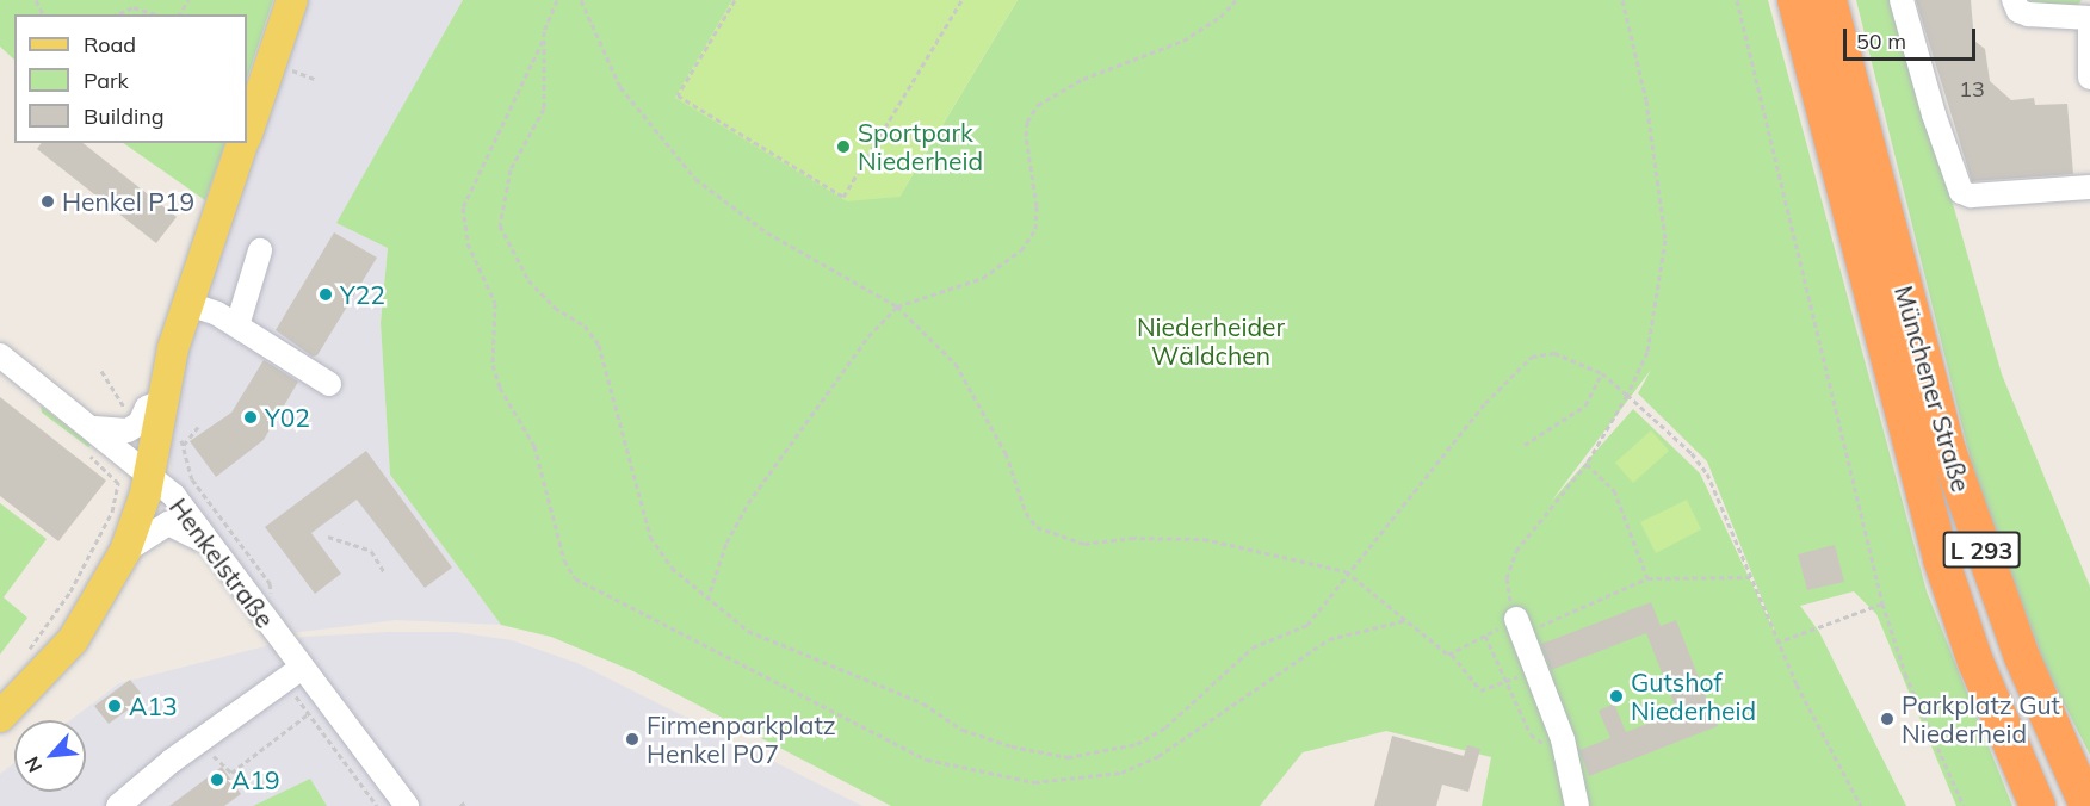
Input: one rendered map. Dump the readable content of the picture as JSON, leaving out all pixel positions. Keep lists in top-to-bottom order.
{
  "streets": {
    "highway": ["Münchener Straße", "L 293"],
    "street": ["Henkelstraße"]
  },
  "parks": ["Niederheider Wäldchen"],
  "places": [
    "Sportpark Niederheid",
    "Henkel P19",
    "Y22",
    "Y02",
    "Gutshof Niederheid",
    "A13",
    "Parkplatz Gut Niederheid",
    "Firmenparkplatz Henkel P07",
    "A19"
  ],
  "house_numbers": ["13"],
  "legend": ["Road", "Park", "Building"],
  "scale_bar": "50 m",
  "north": "bottom left"
}
